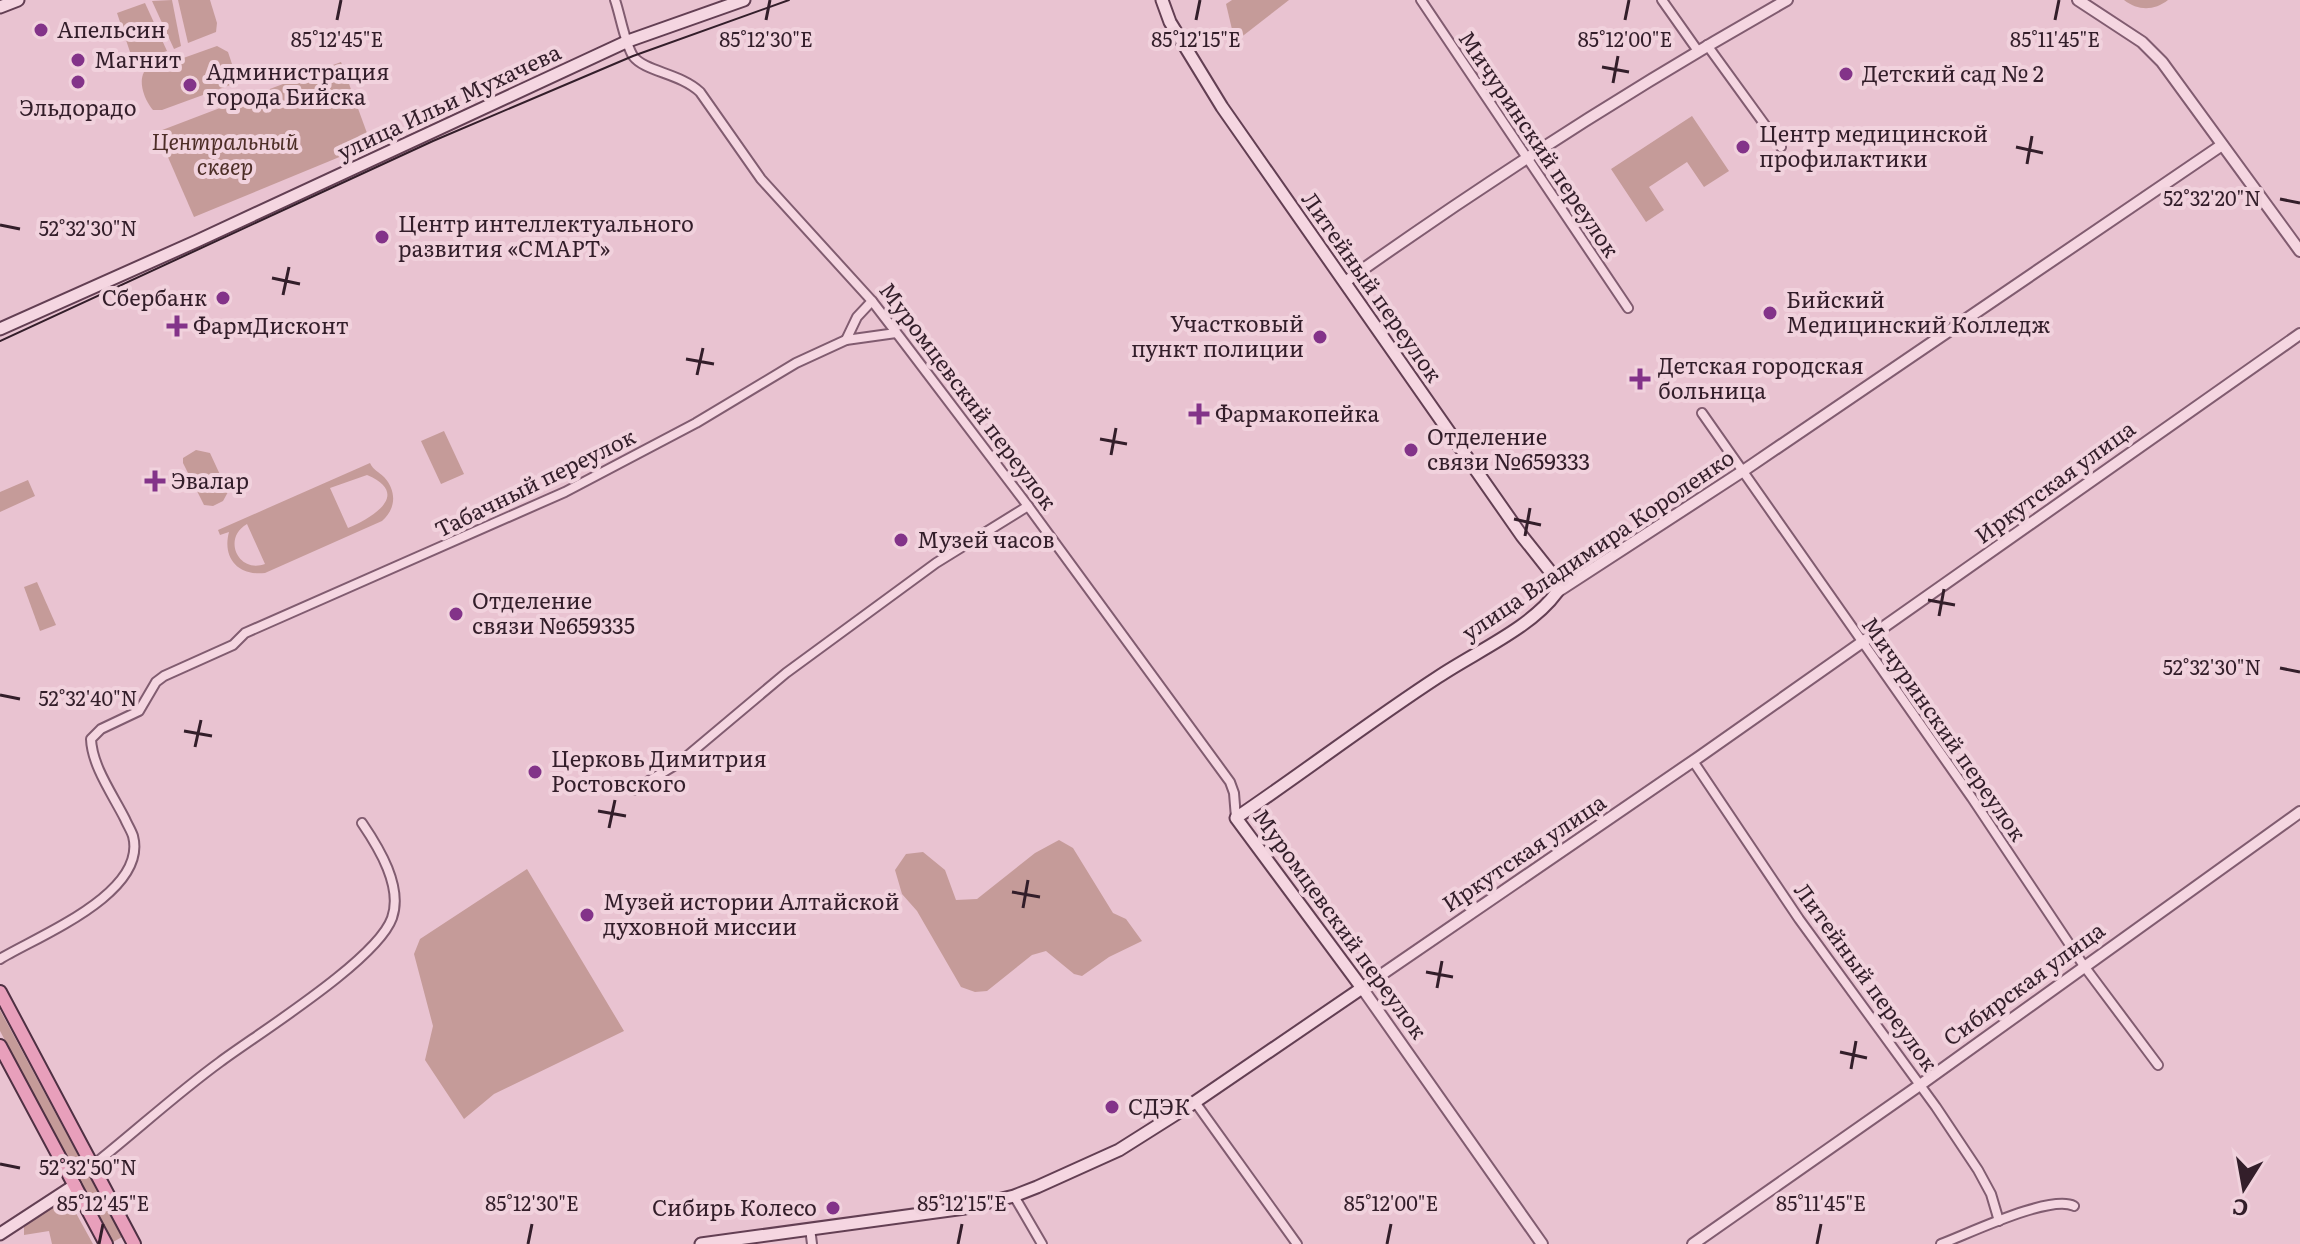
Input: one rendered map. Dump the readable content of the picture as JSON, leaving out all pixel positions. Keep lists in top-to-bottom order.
{
  "streets": {
    "main road": [
      "улица Ильи Мухачева",
      "Литейный переулок",
      "Муромцевский переулок",
      "Иркутская улица",
      "улица Владимира Короленко"
    ],
    "street": ["Мичуринский переулок", "Табачный переулок", "Сибирская улица"]
  },
  "crossings": [
    ["улица Ильи Мухачева", "Муромцевский переулок"],
    ["Мичуринский переулок", "Иркутская улица"],
    ["Мичуринский переулок", "улица Владимира Короленко"],
    ["Мичуринский переулок", "Сибирская улица"],
    ["Литейный переулок", "Иркутская улица"],
    ["Литейный переулок", "улица Владимира Короленко"],
    ["Литейный переулок", "Сибирская улица"],
    ["Муромцевский переулок", "Иркутская улица"],
    ["Муромцевский переулок", "Табачный переулок"],
    ["Муромцевский переулок", "улица Владимира Короленко"]
  ],
  "parks": ["Центральный сквер"],
  "places": {
    "other": [
      "Апельсин",
      "Магнит",
      "Детский сад № 2",
      "Эльдорадо",
      "Администрация города Бийска",
      "Центр медицинской профилактики",
      "Центр интеллектуального развития «СМАРТ»",
      "Сбербанк",
      "Бийский Медицинский Колледж",
      "Участковый пункт полиции",
      "Отделение связи №659333",
      "Музей часов",
      "Отделение связи №659335",
      "Церковь Димитрия Ростовского",
      "Музей истории Алтайской духовной миссии",
      "СДЭК",
      "Сибирь Колесо"
    ],
    "health": [
      "ФармДисконт",
      "Детская городская больница",
      "Фармакопейка",
      "Эвалар"
    ]
  },
  "north": "bottom",
  "coordinates": [
    "85°12'45\"E",
    "85°12'30\"E",
    "85°12'15\"E",
    "85°12'00\"E",
    "85°11'45\"E",
    "52°32'20\"N",
    "52°32'30\"N",
    "52°32'40\"N",
    "52°32'50\"N"
  ]
}
